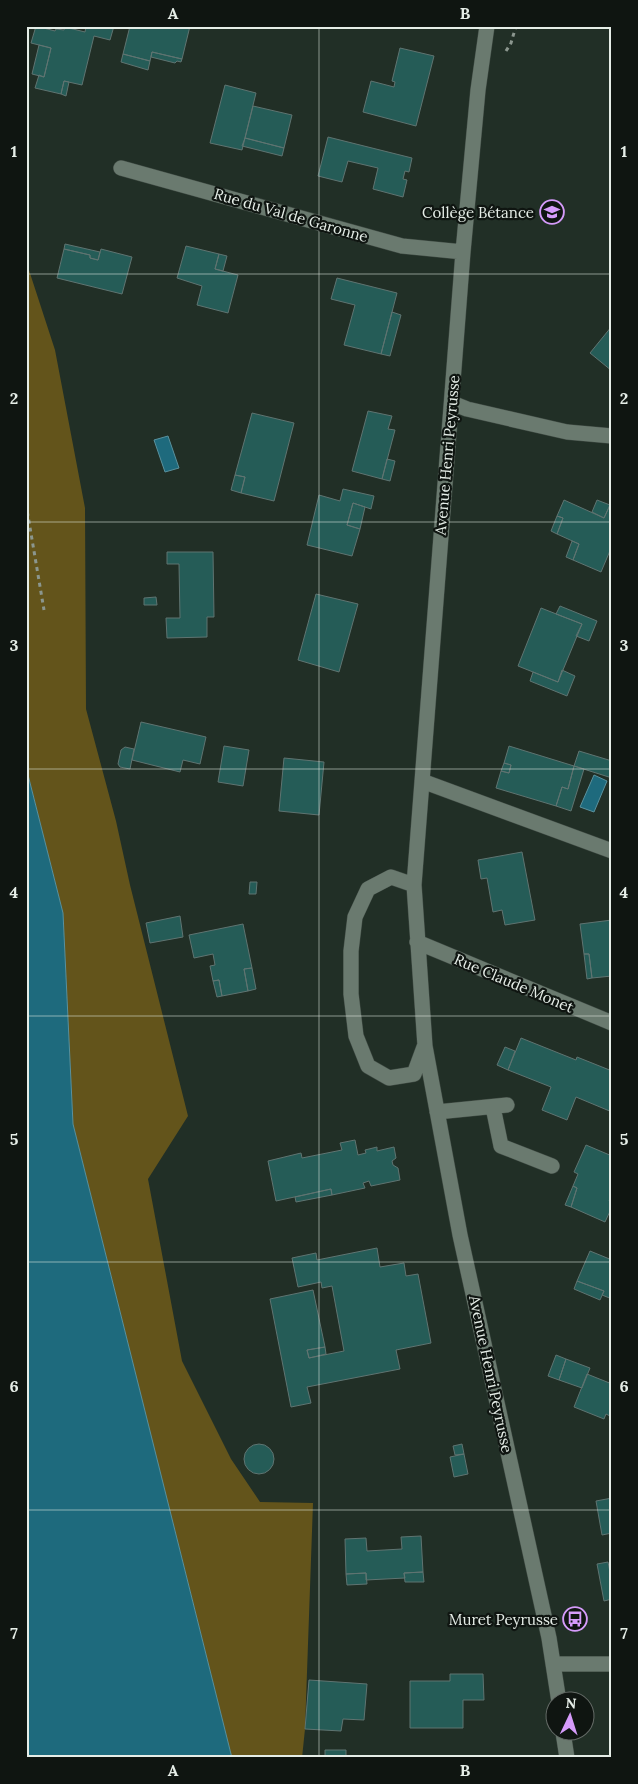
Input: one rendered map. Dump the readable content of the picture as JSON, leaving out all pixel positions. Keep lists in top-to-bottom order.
{
  "streets": {
    "street": ["Rue du Val de Garonne", "Avenue Henri Peyrusse", "Rue Claude Monet"]
  },
  "crossings": [
    ["Rue du Val de Garonne", "Avenue Henri Peyrusse"],
    ["Avenue Henri Peyrusse", "Rue Claude Monet"]
  ],
  "places": {
    "school or university": ["Collège Bétance"],
    "bus stop": ["Muret Peyrusse"]
  },
  "north": "top",
  "grid": {
    "columns": ["A", "B"],
    "rows": [
      "1",
      "2",
      "3",
      "4",
      "5",
      "6",
      "7"
    ]
  }
}
